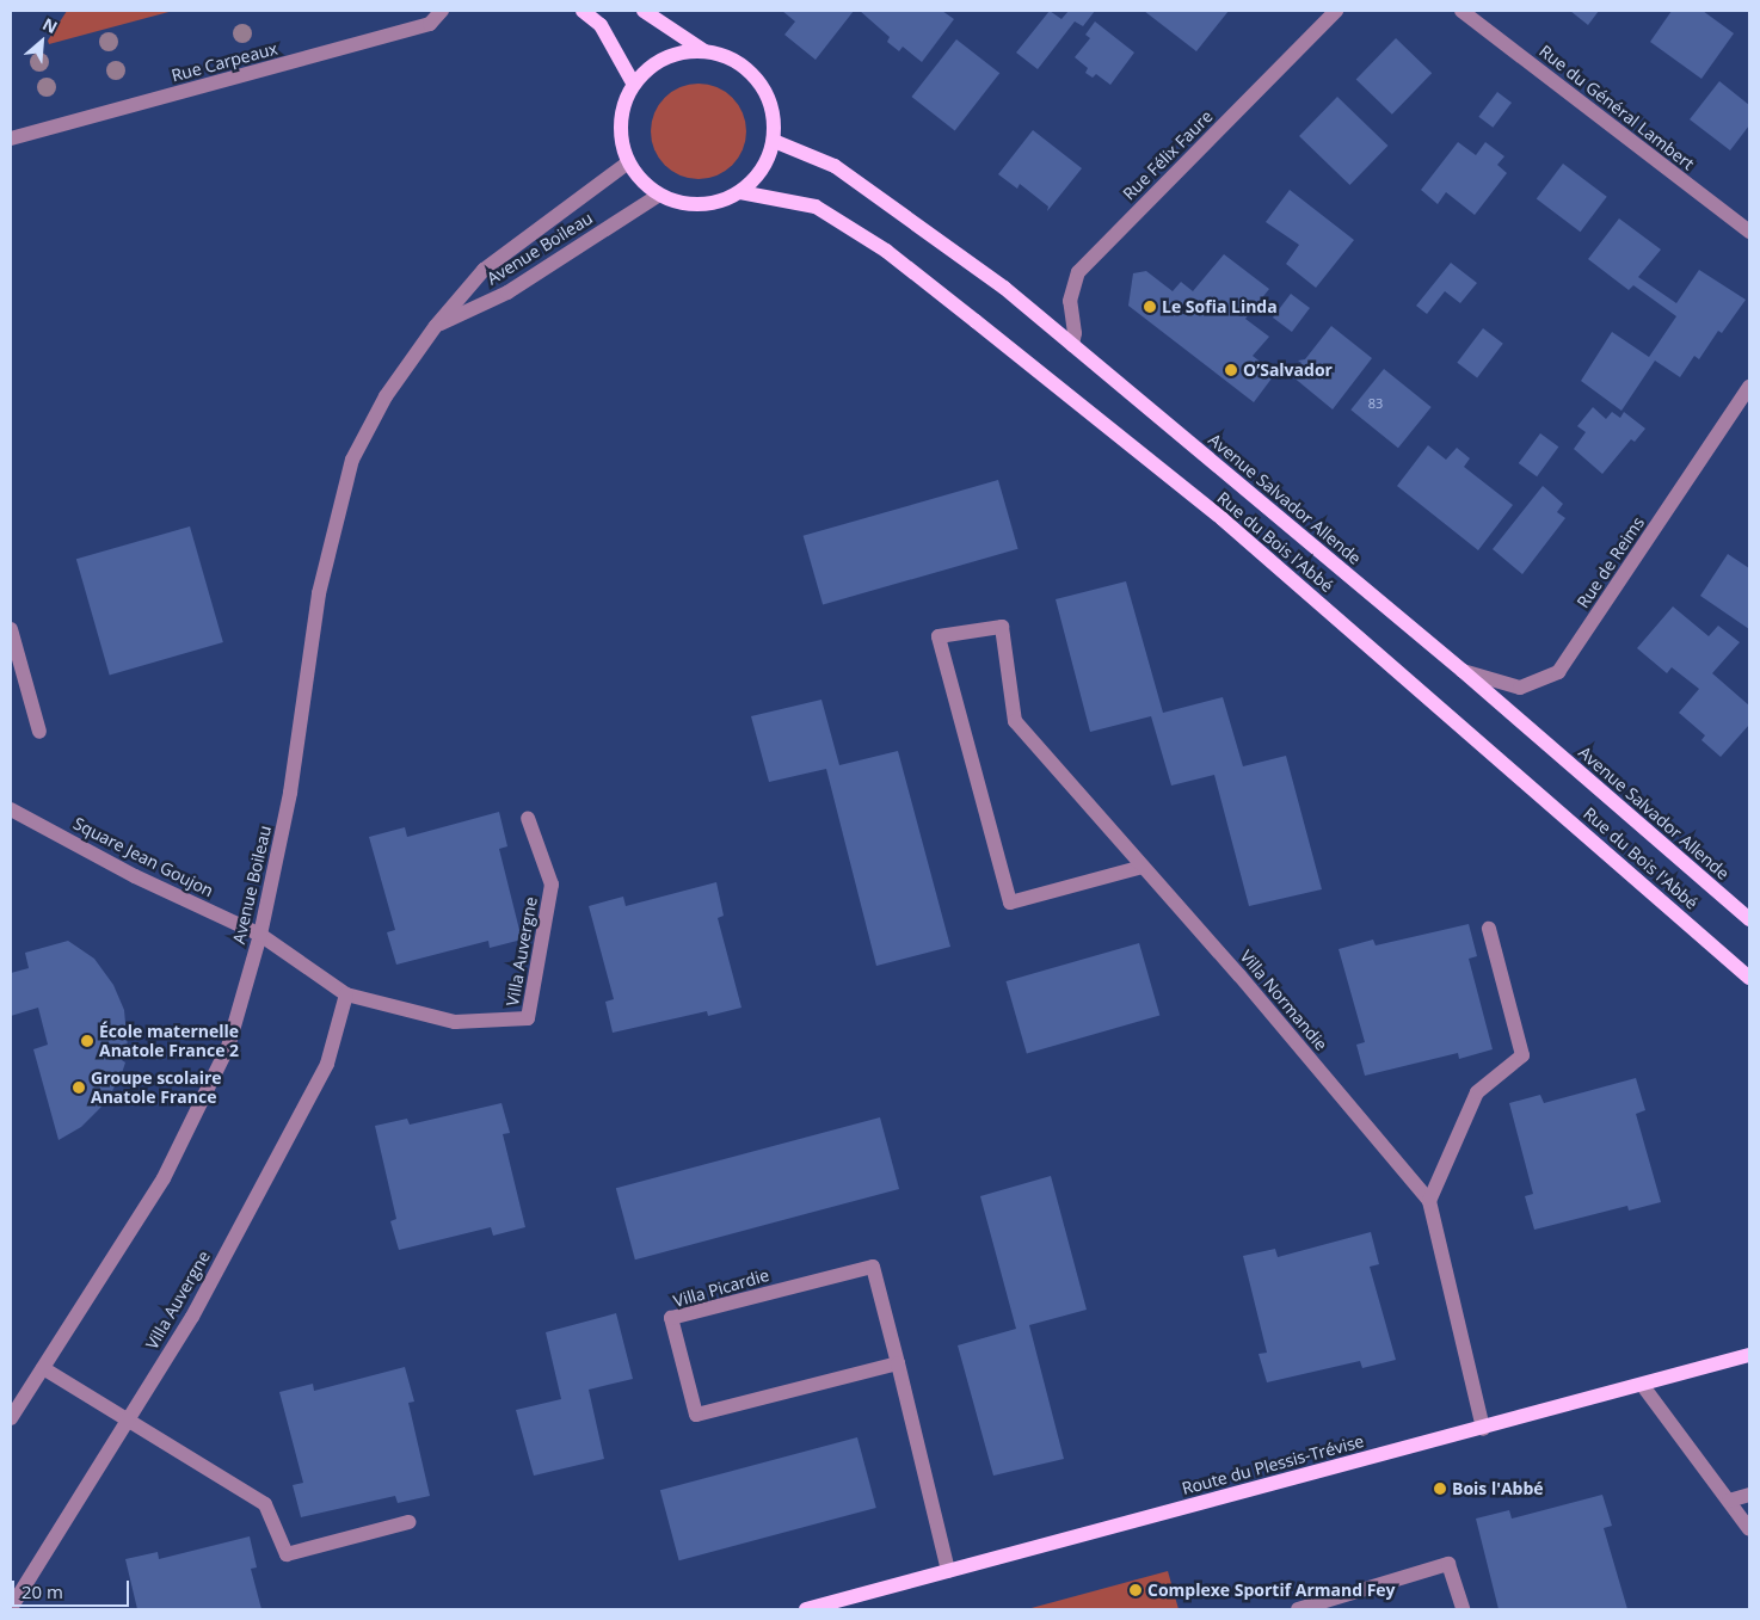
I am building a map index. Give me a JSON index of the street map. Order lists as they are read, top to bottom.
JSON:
{
  "streets": {
    "main road": ["Avenue Salvador Allende", "Rue du Bois l'Abbé", "Route du Plessis-Trévise"],
    "street": [
      "Rue Carpeaux",
      "Rue du Général Lambert",
      "Rue Félix Faure",
      "Avenue Boileau",
      "Rue de Reims",
      "Square Jean Goujon",
      "Villa Auvergne",
      "Villa Normandie",
      "Villa Picardie"
    ]
  },
  "crossings": [
    ["Rue Félix Faure", "Avenue Salvador Allende"],
    ["Avenue Boileau", "Avenue Salvador Allende"],
    ["Avenue Boileau", "Rue du Bois l'Abbé"],
    ["Avenue Boileau", "Square Jean Goujon"],
    ["Avenue Boileau", "Villa Auvergne"],
    ["Avenue Salvador Allende", "Rue du Bois l'Abbé"],
    ["Avenue Salvador Allende", "Rue de Reims"],
    ["Square Jean Goujon", "Villa Auvergne"],
    ["Villa Normandie", "Route du Plessis-Trévise"],
    ["Villa Picardie", "Route du Plessis-Trévise"]
  ],
  "places": [
    "Le Sofia Linda",
    "O’Salvador",
    "École maternelle Anatole France 2",
    "Groupe scolaire Anatole France",
    "Bois l'Abbé",
    "Complexe Sportif Armand Fey"
  ],
  "house_numbers": ["83"],
  "scale_bar": "20 m",
  "north": "top right"
}
